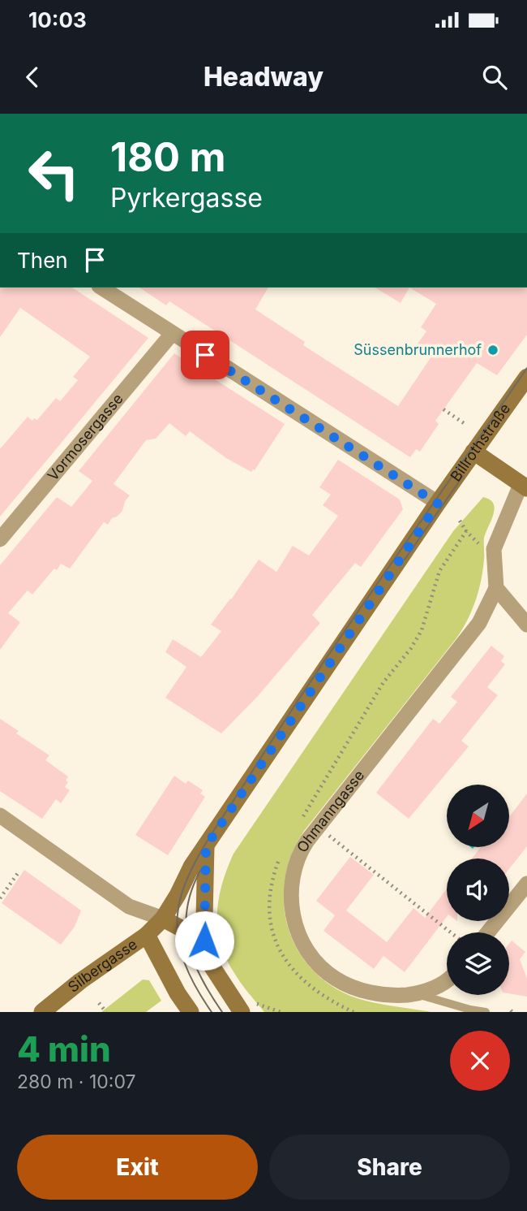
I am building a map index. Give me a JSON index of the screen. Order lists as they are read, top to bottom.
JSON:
{
  "streets": {
    "main road": ["Billrothstraße", "Silbergasse"],
    "street": ["Vormosergasse", "Ohmanngasse"]
  },
  "crossings": [
    ["Billrothstraße", "Silbergasse"]
  ],
  "places": ["Süssenbrunnerhof"],
  "north": "bottom left",
  "page": {
    "status": "10:03",
    "header": "Headway",
    "turn": ["180 m", "Pyrkergasse"],
    "then": "Then",
    "heading": ["4 min", "280 m · 10:07"],
    "buttons": ["Exit", "Share"]
  }
}
